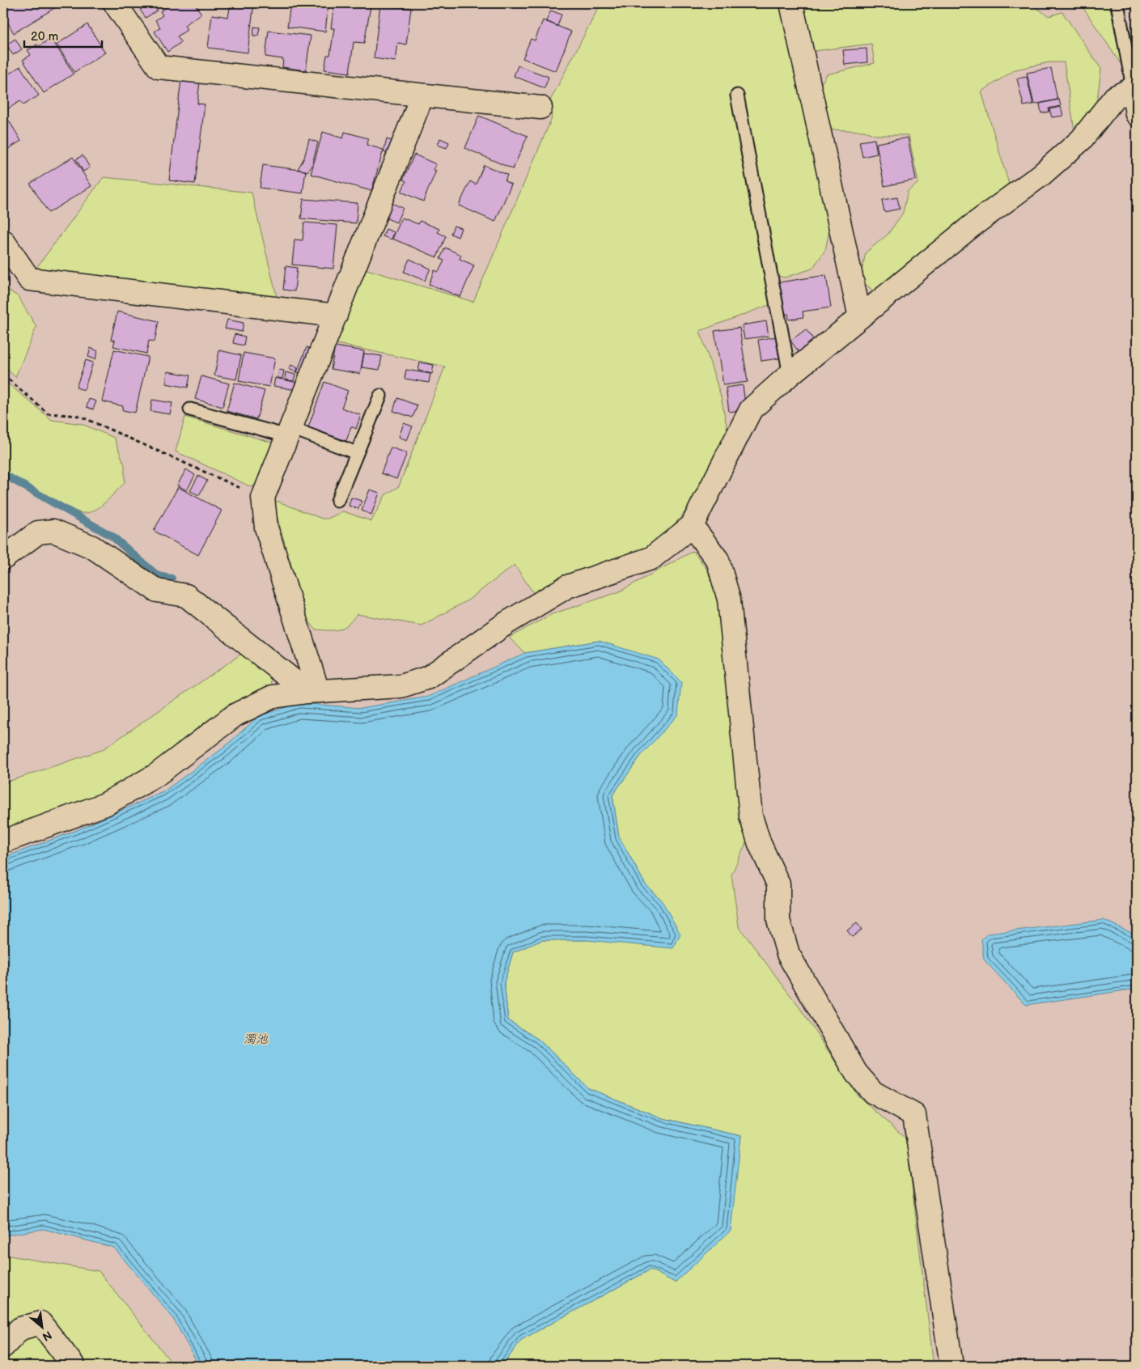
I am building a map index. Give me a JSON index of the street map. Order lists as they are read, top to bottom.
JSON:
{
  "water": ["濁池"],
  "scale_bar": "20 m",
  "north": "bottom right"
}
